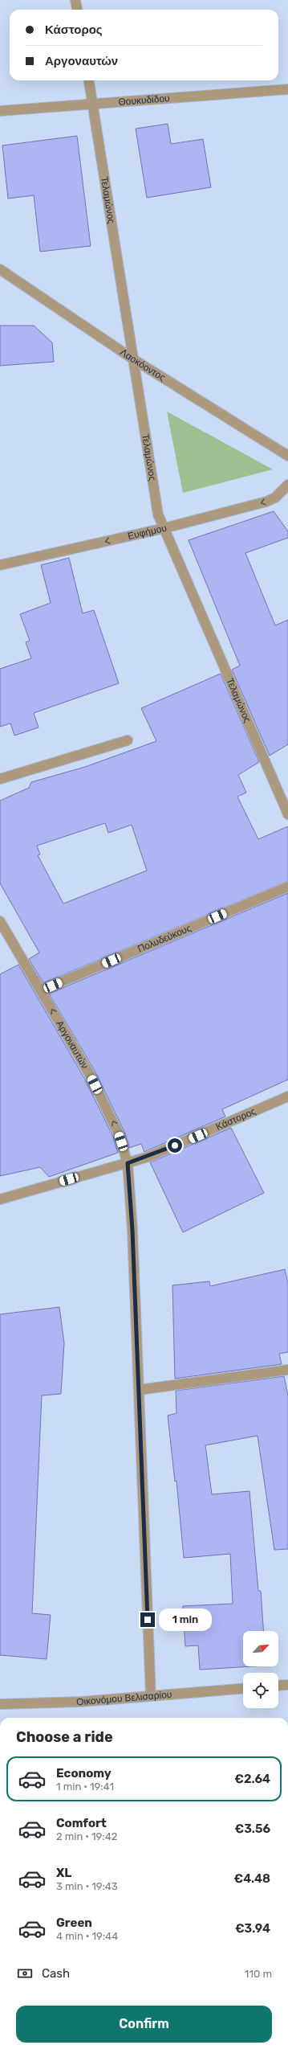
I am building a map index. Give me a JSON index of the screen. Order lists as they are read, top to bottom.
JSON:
{
  "streets": {
    "street": [
      "Θουκυδίδου",
      "Τελαμώνος",
      "Λαοκόοντος",
      "Ευφήμου",
      "Πολυδεύκους",
      "Αργοναυτών",
      "Κάστορος",
      "Οικονόμου Βελισαρίου"
    ]
  },
  "crossings": [
    ["Θουκυδίδου", "Τελαμώνος"],
    ["Τελαμώνος", "Λαοκόοντος"],
    ["Τελαμώνος", "Ευφήμου"],
    ["Πολυδεύκους", "Αργοναυτών"],
    ["Αργοναυτών", "Κάστορος"],
    ["Αργοναυτών", "Οικονόμου Βελισαρίου"]
  ],
  "one_way": ["Ευφήμου"],
  "north": "top right",
  "page": {
    "banner": ["Κάστορος", "Αργοναυτών"],
    "bubble": "1 min",
    "heading": "Choose a ride",
    "list": [
      {
        "name": "Economy",
        "note": "1 min · 19:41",
        "value": "€2.64"
      },
      {
        "name": "Comfort",
        "note": "2 min · 19:42",
        "value": "€3.56"
      },
      {
        "name": "XL",
        "note": "3 min · 19:43",
        "value": "€4.48"
      },
      {
        "name": "Green",
        "note": "4 min · 19:44",
        "value": "€3.94"
      }
    ],
    "pay": ["Cash", "110 m"],
    "buttons": "Confirm"
  }
}
